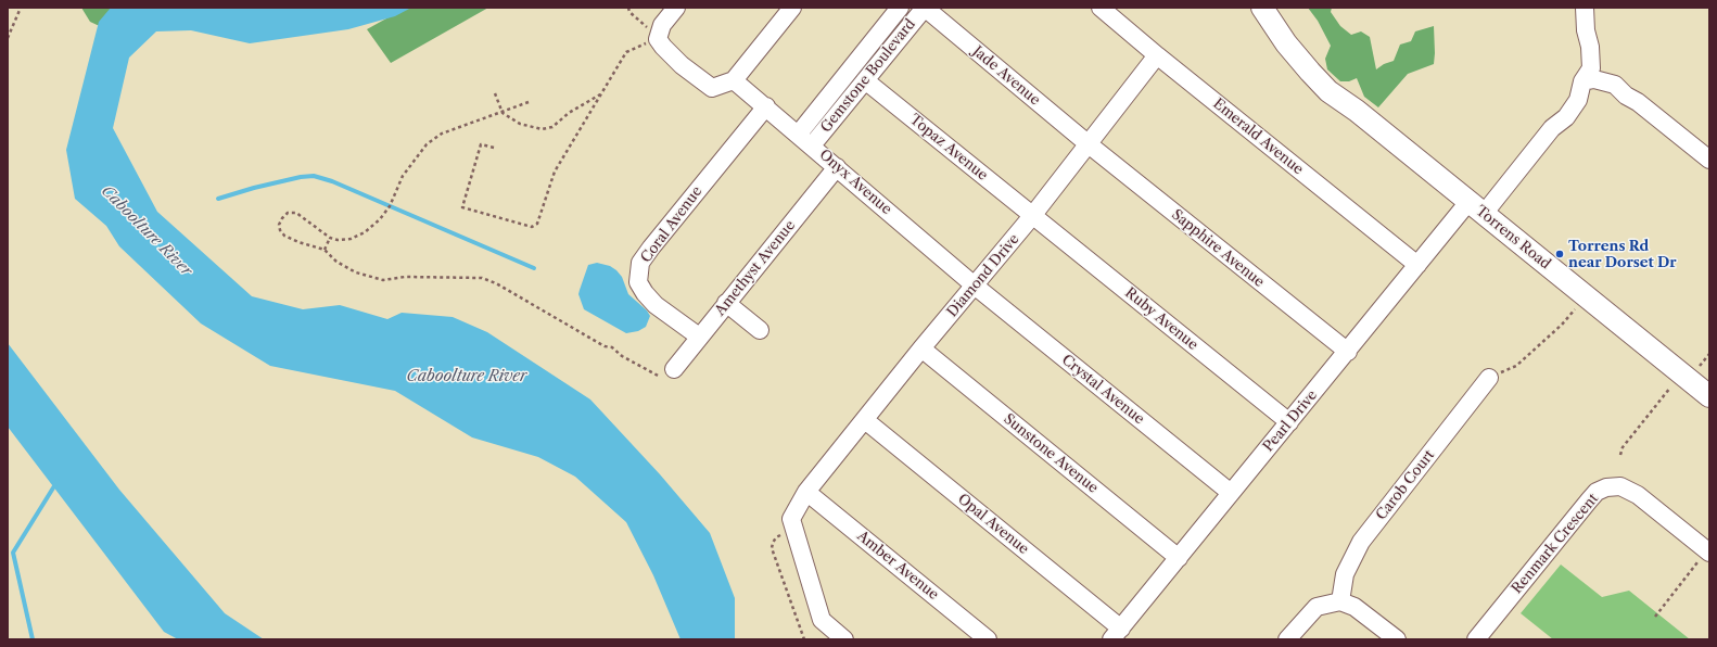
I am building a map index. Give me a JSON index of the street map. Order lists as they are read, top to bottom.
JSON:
{
  "streets": {
    "main road": ["Torrens Road"],
    "street": [
      "Gemstone Boulevard",
      "Jade Avenue",
      "Emerald Avenue",
      "Topaz Avenue",
      "Onyx Avenue",
      "Coral Avenue",
      "Sapphire Avenue",
      "Amethyst Avenue",
      "Diamond Drive",
      "Ruby Avenue",
      "Crystal Avenue",
      "Pearl Drive",
      "Sunstone Avenue",
      "Carob Court",
      "Opal Avenue",
      "Renmark Crescent",
      "Amber Avenue"
    ]
  },
  "crossings": [
    ["Gemstone Boulevard", "Jade Avenue"],
    ["Gemstone Boulevard", "Topaz Avenue"],
    ["Gemstone Boulevard", "Onyx Avenue"],
    ["Jade Avenue", "Sapphire Avenue"],
    ["Jade Avenue", "Diamond Drive"],
    ["Emerald Avenue", "Diamond Drive"],
    ["Emerald Avenue", "Pearl Drive"],
    ["Topaz Avenue", "Diamond Drive"],
    ["Topaz Avenue", "Ruby Avenue"],
    ["Onyx Avenue", "Coral Avenue"],
    ["Onyx Avenue", "Amethyst Avenue"],
    ["Onyx Avenue", "Diamond Drive"],
    ["Onyx Avenue", "Crystal Avenue"],
    ["Coral Avenue", "Amethyst Avenue"],
    ["Torrens Road", "Pearl Drive"],
    ["Sapphire Avenue", "Diamond Drive"],
    ["Sapphire Avenue", "Pearl Drive"],
    ["Diamond Drive", "Ruby Avenue"],
    ["Diamond Drive", "Crystal Avenue"],
    ["Diamond Drive", "Sunstone Avenue"],
    ["Diamond Drive", "Opal Avenue"],
    ["Diamond Drive", "Amber Avenue"],
    ["Ruby Avenue", "Pearl Drive"],
    ["Crystal Avenue", "Pearl Drive"],
    ["Pearl Drive", "Sunstone Avenue"],
    ["Pearl Drive", "Opal Avenue"]
  ],
  "water": ["Caboolture River"],
  "places": ["Torrens Rd near Dorset Dr"]
}
